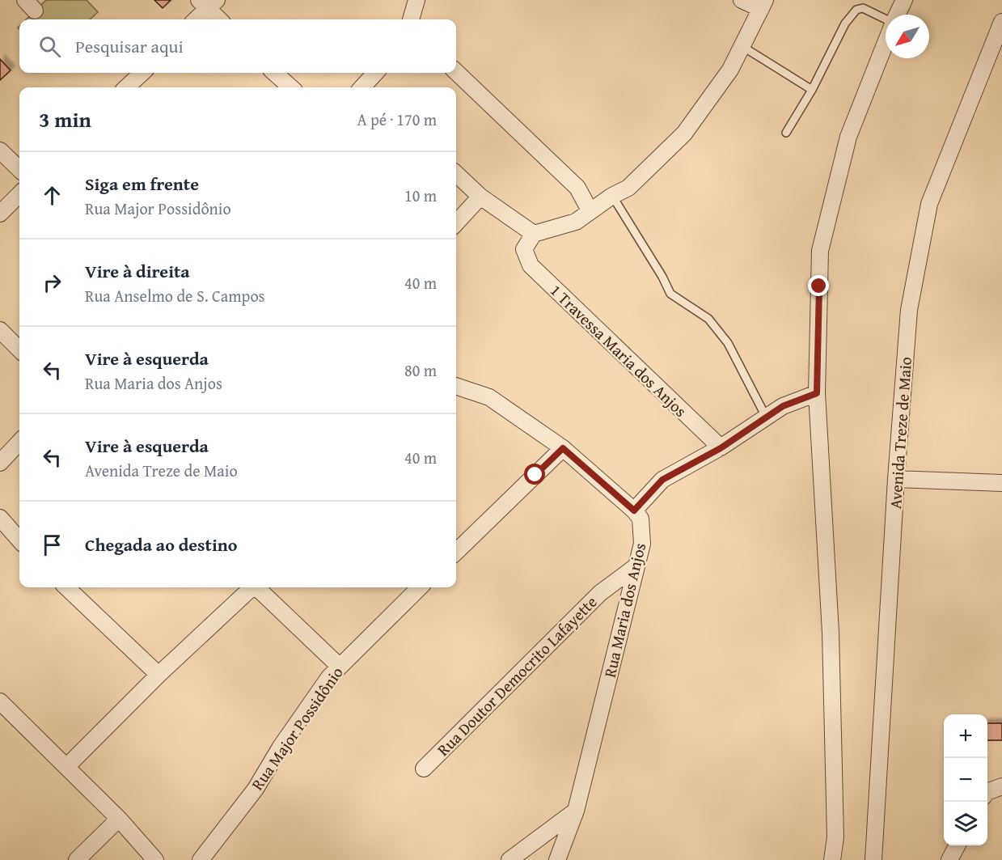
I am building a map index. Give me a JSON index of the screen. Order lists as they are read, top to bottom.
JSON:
{
  "streets": {
    "street": [
      "1 Travessa Maria dos Anjos",
      "Avenida Treze de Maio",
      "Rua Maria dos Anjos",
      "Rua Doutor Democrito Lafayette",
      "Rua Major Possidônio"
    ]
  },
  "crossings": [
    ["Rua Maria dos Anjos", "Rua Doutor Democrito Lafayette"]
  ],
  "north": "bottom left",
  "page": {
    "search": "Pesquisar aqui",
    "heading": ["3 min", "A pé · 170 m"],
    "list": [
      ["Siga em frente", "Rua Major Possidônio", "10 m"],
      ["Vire à direita", "Rua Anselmo de S. Campos", "40 m"],
      ["Vire à esquerda", "Rua Maria dos Anjos", "80 m"],
      ["Vire à esquerda", "Avenida Treze de Maio", "40 m"],
      "Chegada ao destino"
    ],
    "map_buttons": ["+", "−"]
  }
}
